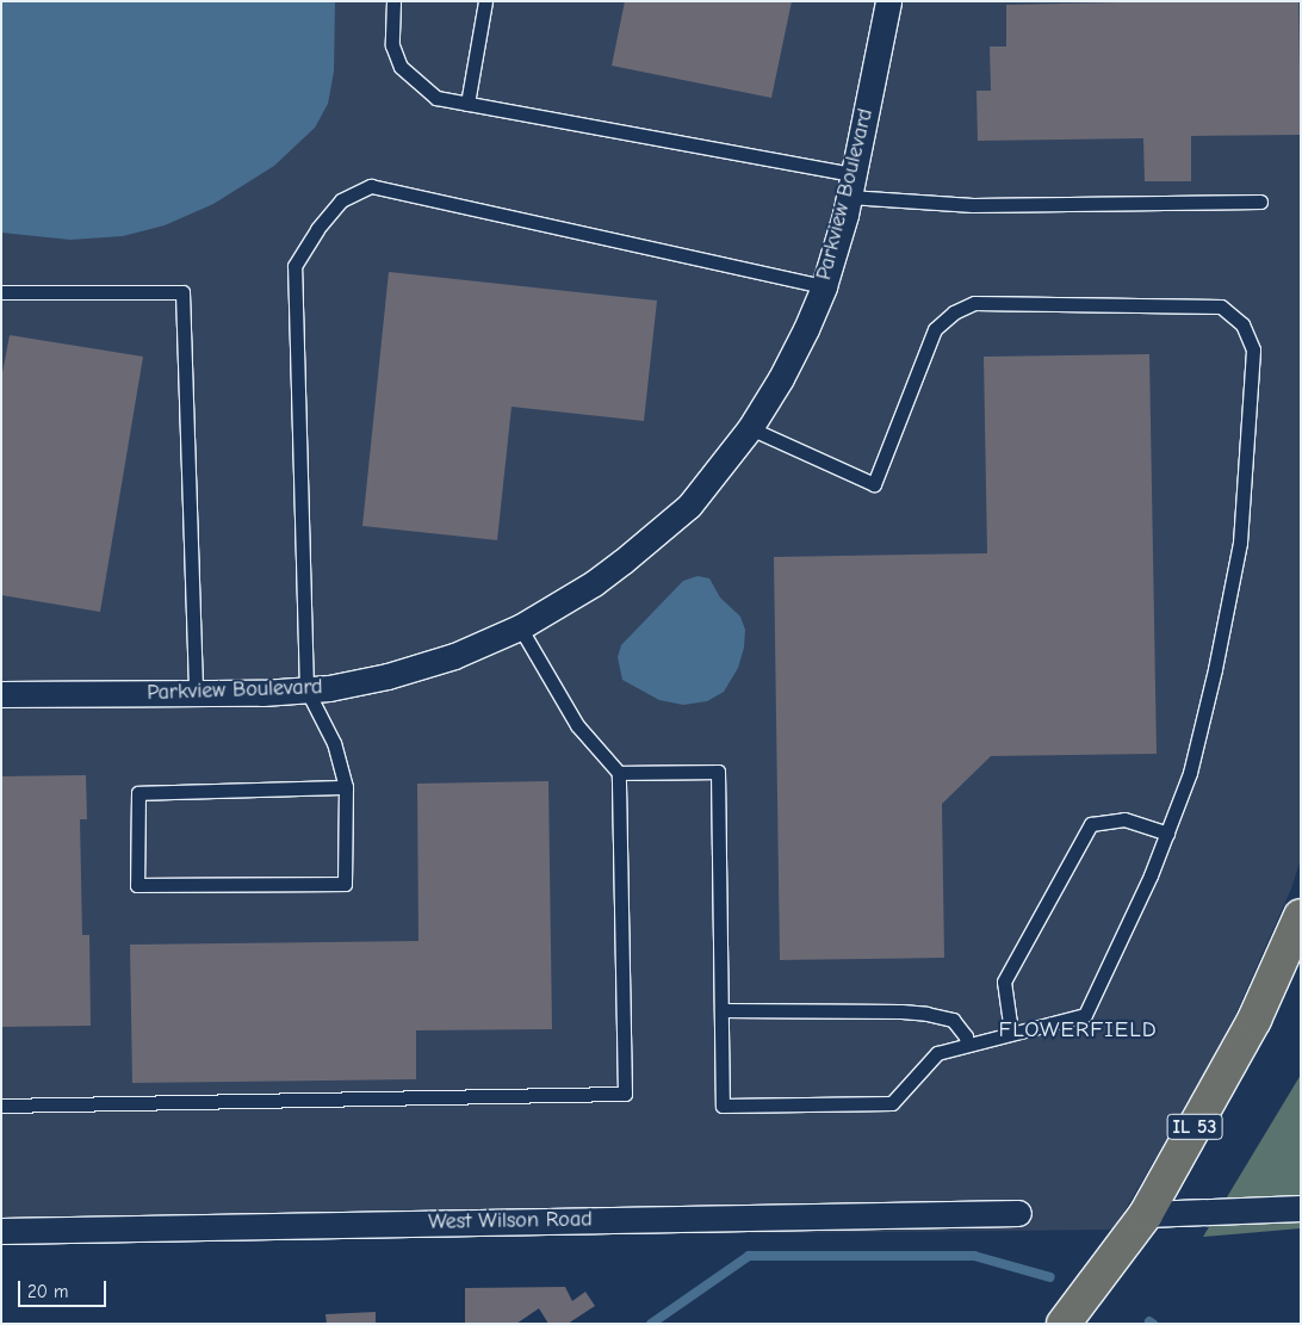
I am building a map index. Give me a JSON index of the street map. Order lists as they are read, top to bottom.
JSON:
{
  "streets": {
    "main road": ["IL 53"],
    "street": ["Parkview Boulevard", "West Wilson Road"]
  },
  "districts": ["FLOWERFIELD"],
  "scale_bar": "20 m"
}
